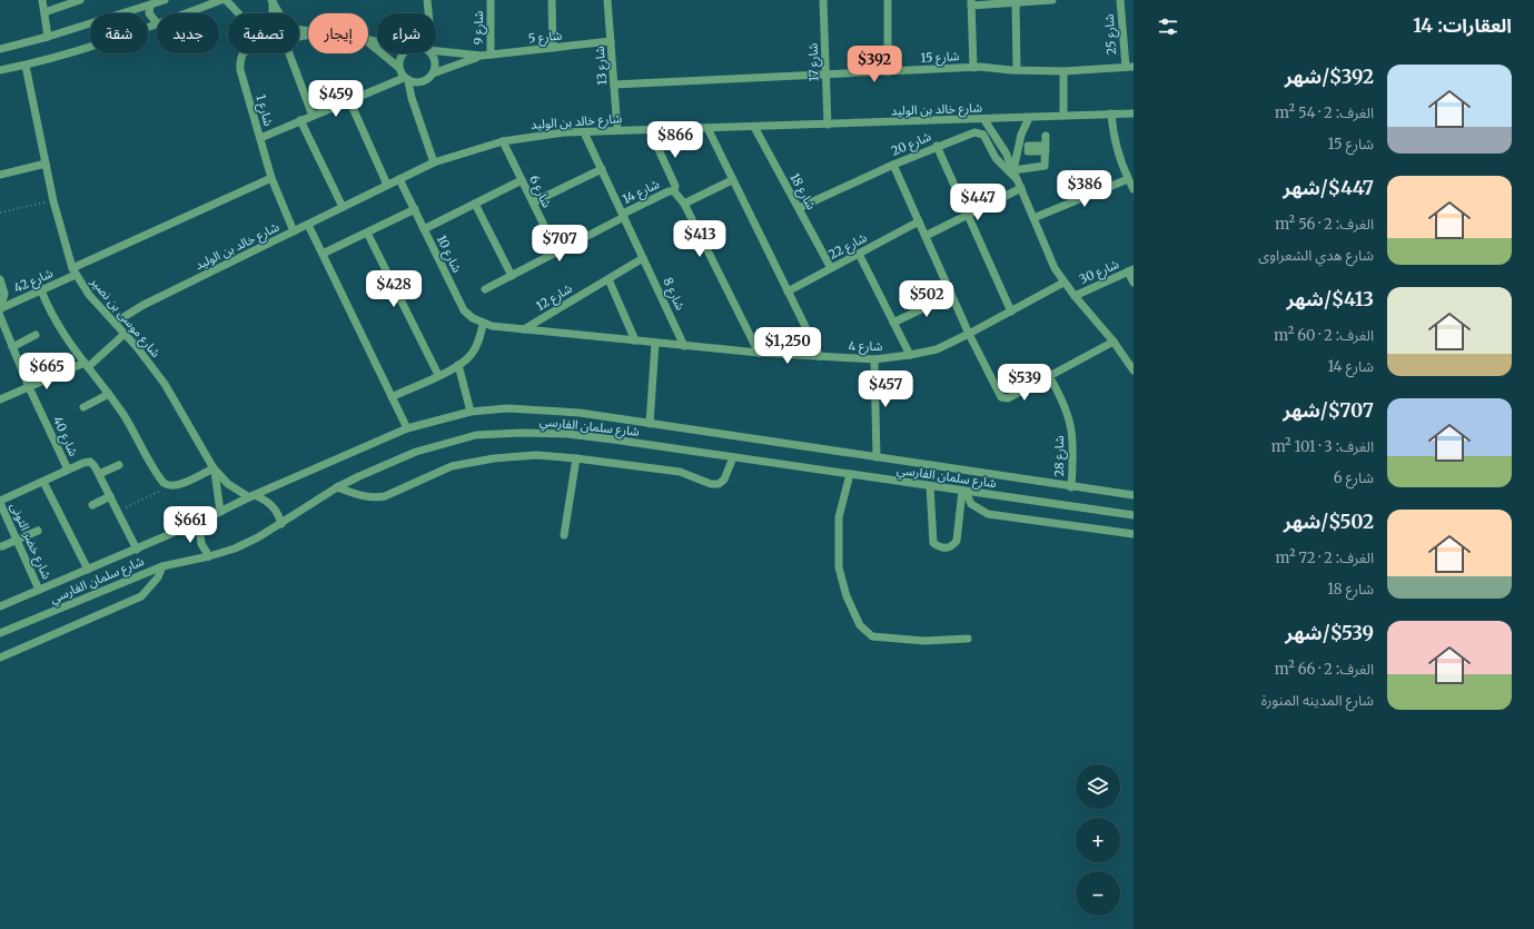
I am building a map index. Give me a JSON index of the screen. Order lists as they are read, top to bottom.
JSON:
{
  "streets": {
    "street": [
      "شارع 9",
      "شارع 25",
      "شارع 5",
      "شارع 15",
      "شارع 17",
      "شارع 13",
      "شارع خالد بن الوليد",
      "شارع 1",
      "شارع 20",
      "شارع 6",
      "شارع 14",
      "شارع 18",
      "شارع 22",
      "شارع 10",
      "شارع 30",
      "شارع 42",
      "شارع 8",
      "شارع 12",
      "شارع موسى بن نصير",
      "شارع 4",
      "شارع سلمان الفارسي",
      "شارع 40",
      "شارع 28",
      "شارع خضر التونى"
    ]
  },
  "crossings": [
    ["شارع 9", "شارع 5"],
    ["شارع 25", "شارع 15"],
    ["شارع 5", "شارع 13"],
    ["شارع 15", "شارع 17"],
    ["شارع 15", "شارع 13"],
    ["شارع 17", "شارع خالد بن الوليد"],
    ["شارع 13", "شارع خالد بن الوليد"],
    ["شارع خالد بن الوليد", "شارع 1"],
    ["شارع خالد بن الوليد", "شارع 6"],
    ["شارع خالد بن الوليد", "شارع 18"],
    ["شارع خالد بن الوليد", "شارع 10"],
    ["شارع خالد بن الوليد", "شارع 8"],
    ["شارع خالد بن الوليد", "شارع موسى بن نصير"],
    ["شارع 1", "شارع 42"],
    ["شارع 20", "شارع 18"],
    ["شارع 6", "شارع 14"],
    ["شارع 14", "شارع 8"],
    ["شارع 14", "شارع 4"],
    ["شارع 18", "شارع 22"],
    ["شارع 10", "شارع 4"],
    ["شارع 42", "شارع موسى بن نصير"],
    ["شارع 42", "شارع 40"],
    ["شارع 8", "شارع 12"],
    ["شارع 8", "شارع 4"],
    ["شارع 12", "شارع 4"],
    ["شارع موسى بن نصير", "شارع سلمان الفارسي"],
    ["شارع سلمان الفارسي", "شارع 28"],
    ["شارع سلمان الفارسي", "شارع خضر التونى"]
  ],
  "page": {
    "heading": "العقارات: 14",
    "chip": [
      "شراء",
      "إيجار",
      "تصفية",
      "جديد",
      "شقة"
    ],
    "price": [
      "$392",
      "$459",
      "$866",
      "$386",
      "$447",
      "$413",
      "$707",
      "$428",
      "$502",
      "$1,250",
      "$665",
      "$539",
      "$457",
      "$661"
    ],
    "list": [
      {
        "name": "$392/شهر",
        "note": "الغرف: 2 · 54 m² · شارع 15"
      },
      {
        "name": "$447/شهر",
        "note": "الغرف: 2 · 56 m² · شارع هدي الشعراوى"
      },
      {
        "name": "$413/شهر",
        "note": "الغرف: 2 · 60 m² · شارع 14"
      },
      {
        "name": "$707/شهر",
        "note": "الغرف: 3 · 101 m² · شارع 6"
      },
      {
        "name": "$502/شهر",
        "note": "الغرف: 2 · 72 m² · شارع 18"
      },
      {
        "name": "$539/شهر",
        "note": "الغرف: 2 · 66 m² · شارع المدينه المنورة"
      }
    ],
    "map_buttons": ["+", "−"]
  }
}
